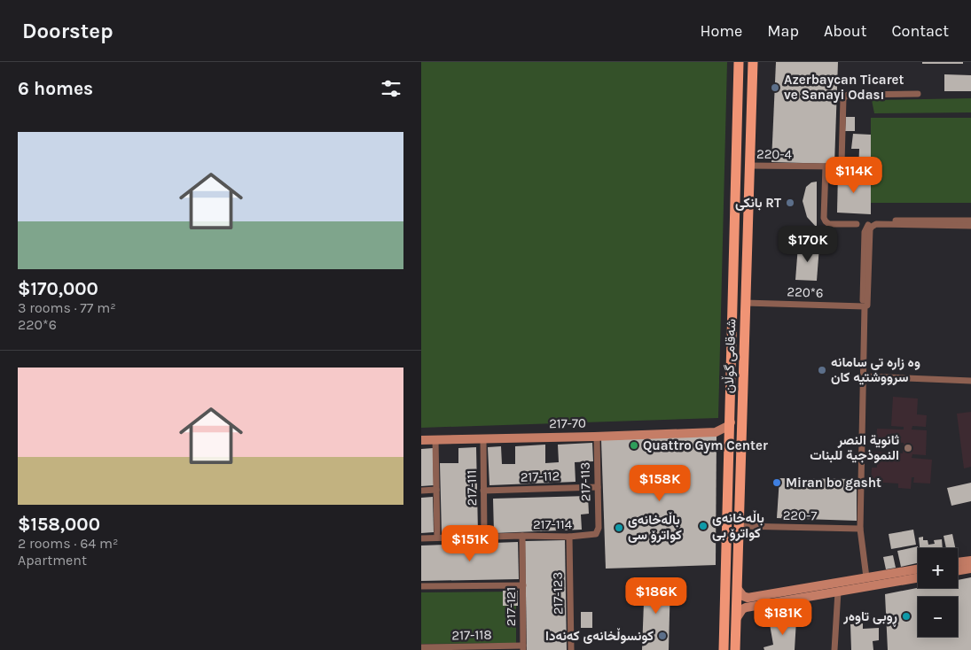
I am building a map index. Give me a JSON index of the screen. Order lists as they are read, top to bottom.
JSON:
{
  "streets": {
    "main road": ["شەقامی گوڵان"],
    "street": [
      "220-4",
      "220*6",
      "217-70",
      "217-112",
      "217-113",
      "217-111",
      "220-7",
      "217-114",
      "217-123",
      "217-121",
      "217-118"
    ]
  },
  "crossings": [
    ["220-4", "شەقامی گوڵان"],
    ["220*6", "شەقامی گوڵان"],
    ["شەقامی گوڵان", "220-7"],
    ["217-70", "217-113"],
    ["217-70", "217-111"],
    ["217-112", "217-113"],
    ["217-112", "217-111"],
    ["217-113", "217-114"],
    ["217-111", "217-114"],
    ["217-114", "217-123"],
    ["217-114", "217-121"],
    ["217-121", "217-118"]
  ],
  "places": [
    "Azerbaycan Ticaret ve Sanayi Odası",
    "بانكی RT",
    "وه زاره تى سامانه سرووشتيه كان",
    "Quattro Gym Center",
    "ثانوية النصر النموذجية للبنات",
    "Miran bo gasht",
    "باڵەخانەی کواترۆ بی",
    "باڵەخانەی کواترۆ سی",
    "ڕوبی تاوەر",
    "کونسوڵخانەی کەنەدا"
  ],
  "page": {
    "header": "Doorstep",
    "nav": [
      "Home",
      "Map",
      "About",
      "Contact"
    ],
    "heading": "6 homes",
    "list": [
      {
        "name": "$170,000",
        "note": "3 rooms · 77 m² · 220*6"
      },
      {
        "name": "$158,000",
        "note": "2 rooms · 64 m² · Apartment"
      }
    ],
    "price": [
      "$114K",
      "$170K",
      "$158K",
      "$151K",
      "$186K",
      "$181K"
    ],
    "map_buttons": ["+", "−"]
  }
}
